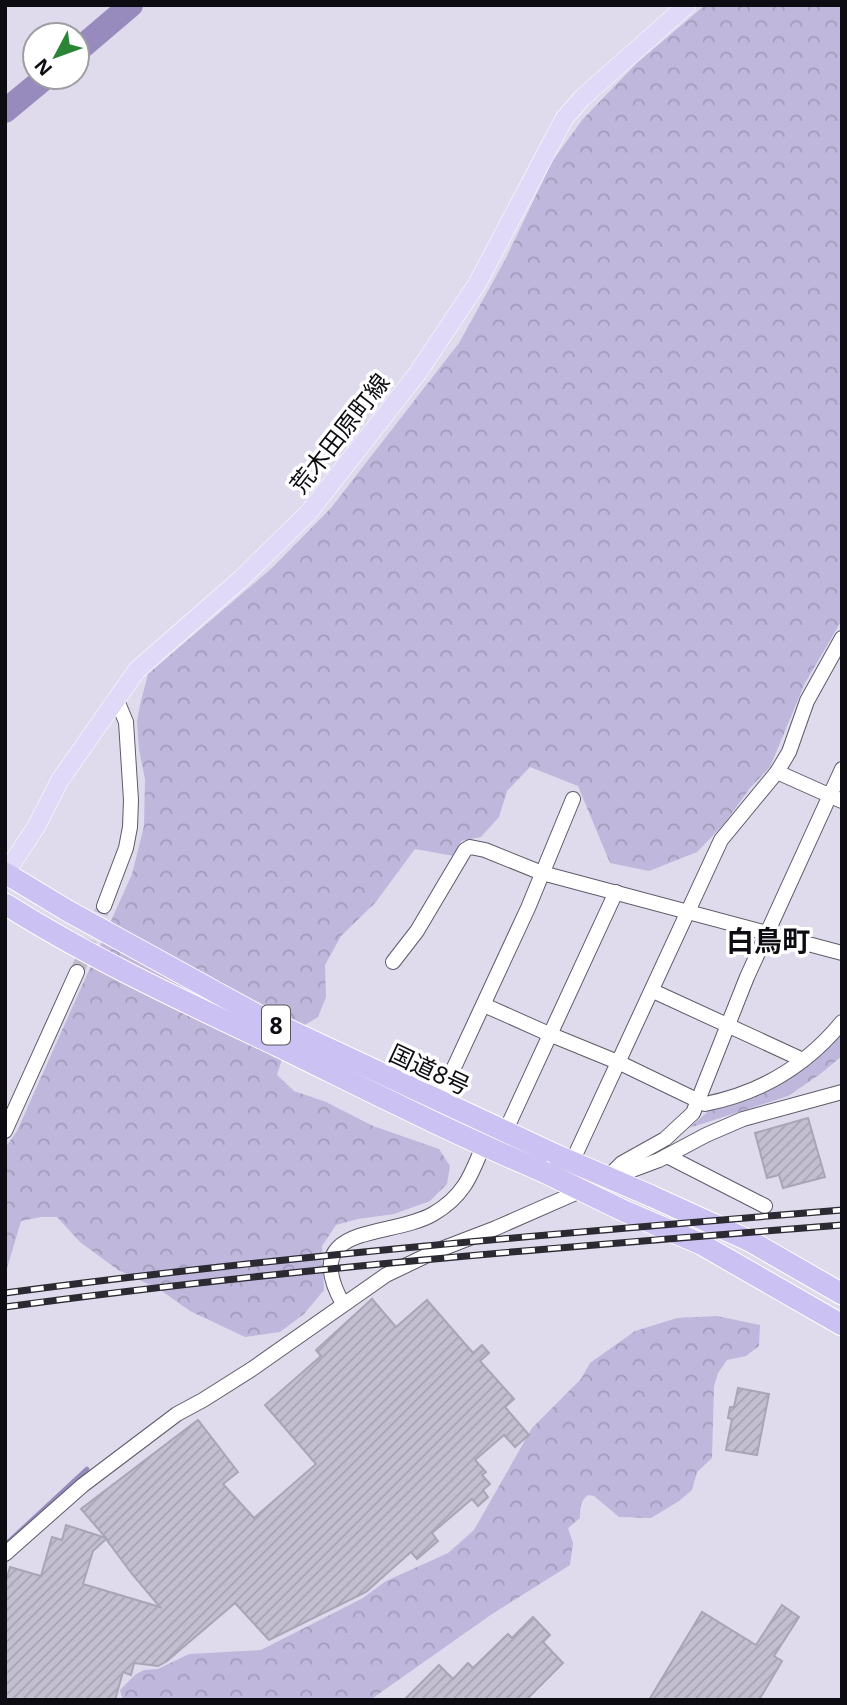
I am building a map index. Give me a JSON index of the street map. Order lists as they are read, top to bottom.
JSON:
{
  "streets": {
    "highway": ["8", "国道8号"],
    "main road": ["荒木田原町線"]
  },
  "crossings": [
    ["荒木田原町線", "国道8号"]
  ],
  "districts": ["白鳥町"],
  "north": "bottom left"
}
